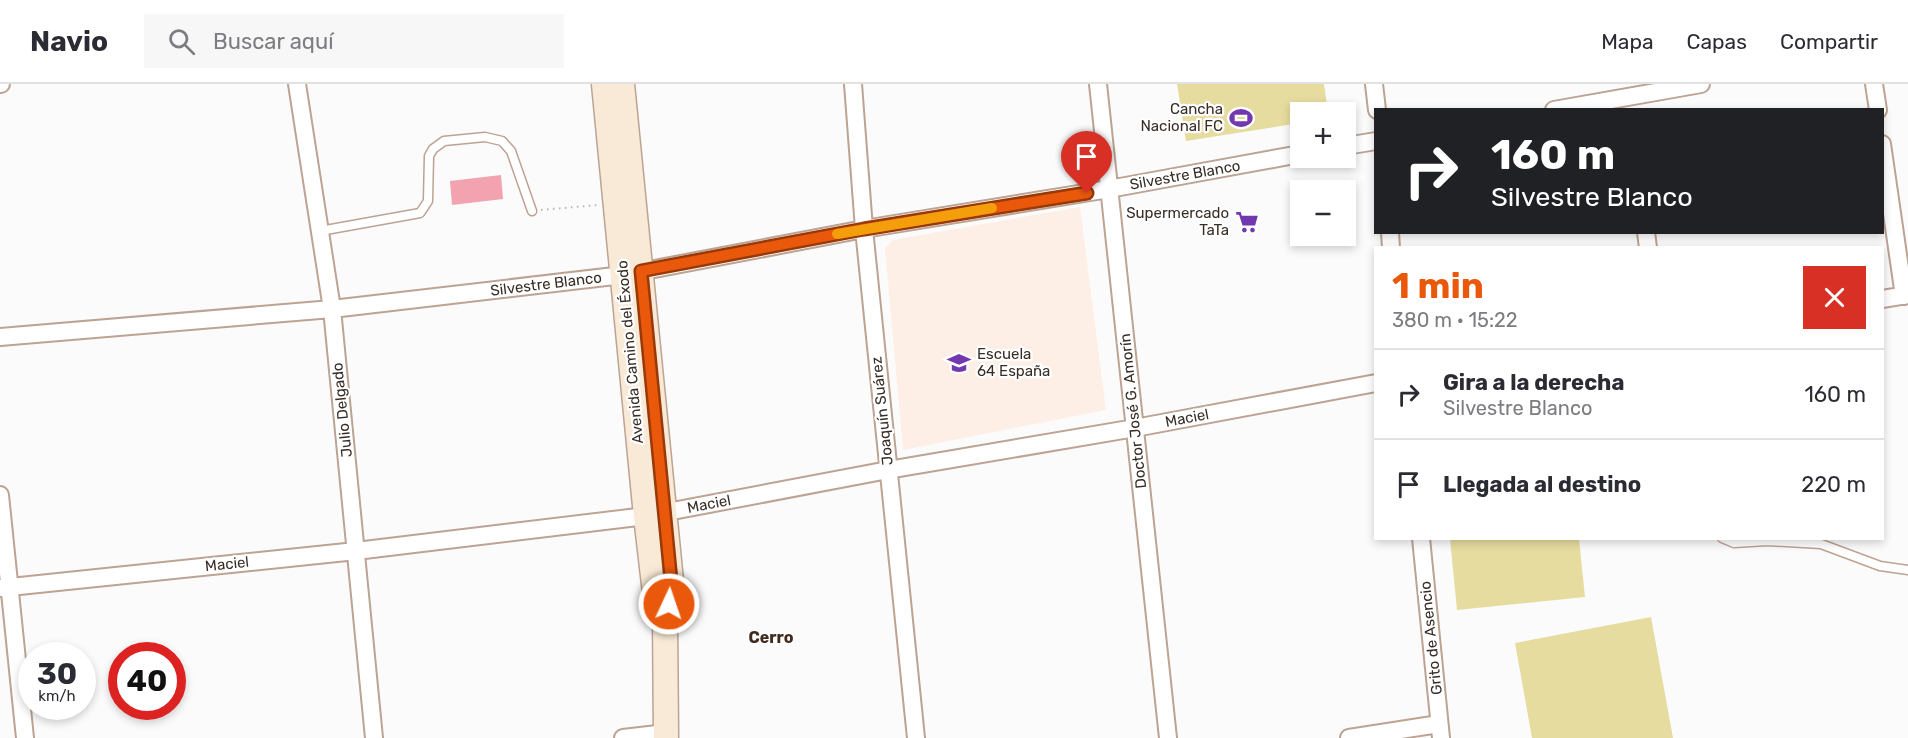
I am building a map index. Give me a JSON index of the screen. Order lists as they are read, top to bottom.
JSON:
{
  "streets": {
    "street": [
      "Silvestre Blanco",
      "Avenida Camino del Éxodo",
      "Julio Delgado",
      "Joaquín Suárez",
      "Doctor José G. Amorín",
      "Maciel",
      "Grito de Asencio"
    ]
  },
  "crossings": [
    ["Silvestre Blanco", "Avenida Camino del Éxodo"],
    ["Silvestre Blanco", "Julio Delgado"],
    ["Silvestre Blanco", "Joaquín Suárez"],
    ["Silvestre Blanco", "Doctor José G. Amorín"],
    ["Avenida Camino del Éxodo", "Maciel"],
    ["Julio Delgado", "Maciel"],
    ["Joaquín Suárez", "Maciel"],
    ["Doctor José G. Amorín", "Maciel"]
  ],
  "districts": ["Cerro"],
  "places": {
    "sports": ["Cancha Nacional FC"],
    "supermarket": ["Supermercado TaTa"],
    "school or university": ["Escuela 64 España"]
  },
  "page": {
    "header": "Navio",
    "search": "Buscar aquí",
    "nav": ["Mapa", "Capas", "Compartir"],
    "map_buttons": ["+", "−"],
    "turn": ["160 m", "Silvestre Blanco"],
    "heading": ["1 min", "380 m · 15:22"],
    "list": [
      {
        "name": "Gira a la derecha",
        "note": "Silvestre Blanco",
        "value": "160 m"
      },
      {
        "name": "Llegada al destino",
        "value": "220 m"
      }
    ],
    "speed": "30 km/h",
    "limit": "40"
  }
}
